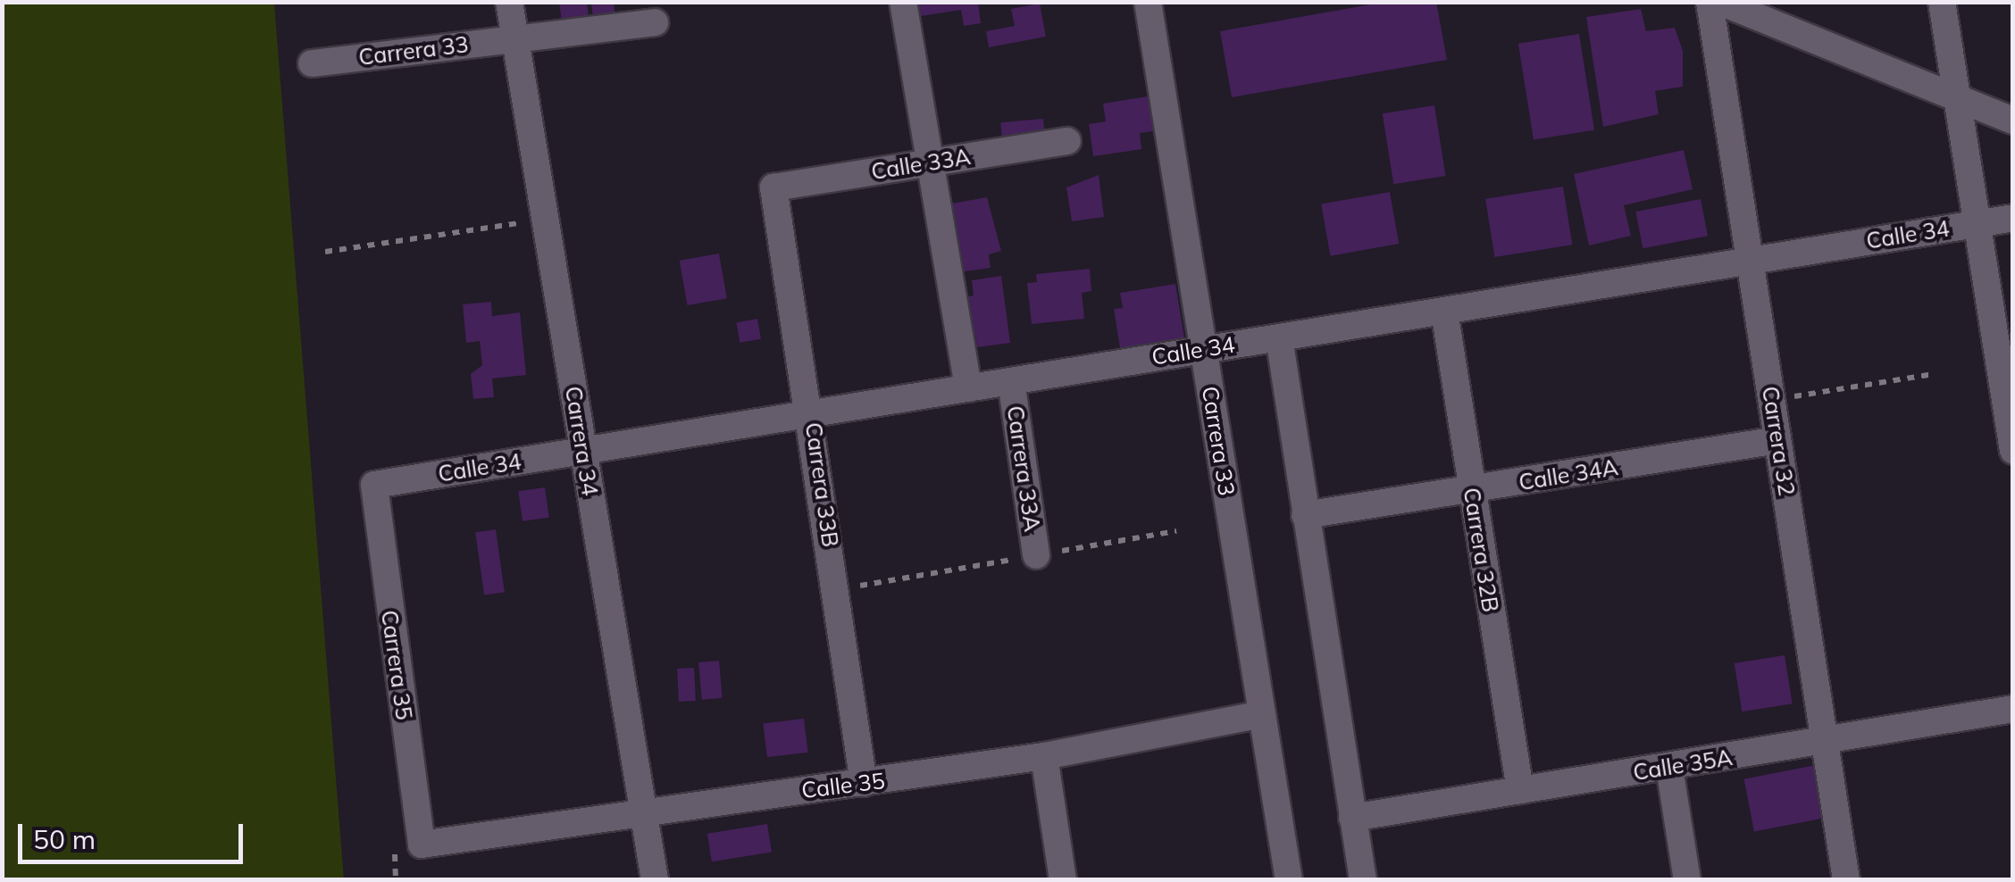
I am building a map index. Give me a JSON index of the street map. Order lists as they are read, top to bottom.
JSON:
{
  "streets": {
    "street": [
      "Carrera 33",
      "Calle 33A",
      "Calle 34",
      "Carrera 34",
      "Carrera 32",
      "Carrera 33A",
      "Calle 34A",
      "Carrera 33B",
      "Carrera 32B",
      "Carrera 35",
      "Calle 35A",
      "Calle 35"
    ]
  },
  "crossings": [
    ["Carrera 33", "Calle 34"],
    ["Carrera 33", "Carrera 34"],
    ["Carrera 33", "Calle 35"],
    ["Calle 33A", "Carrera 33B"],
    ["Calle 34", "Carrera 34"],
    ["Calle 34", "Carrera 32"],
    ["Calle 34", "Carrera 33A"],
    ["Calle 34", "Carrera 33B"],
    ["Calle 34", "Carrera 32B"],
    ["Calle 34", "Carrera 35"],
    ["Carrera 34", "Calle 35"],
    ["Carrera 32", "Calle 34A"],
    ["Carrera 32", "Calle 35A"],
    ["Calle 34A", "Carrera 32B"],
    ["Carrera 33B", "Calle 35"],
    ["Carrera 32B", "Calle 35A"],
    ["Carrera 35", "Calle 35"]
  ],
  "scale_bar": "50 m"
}
